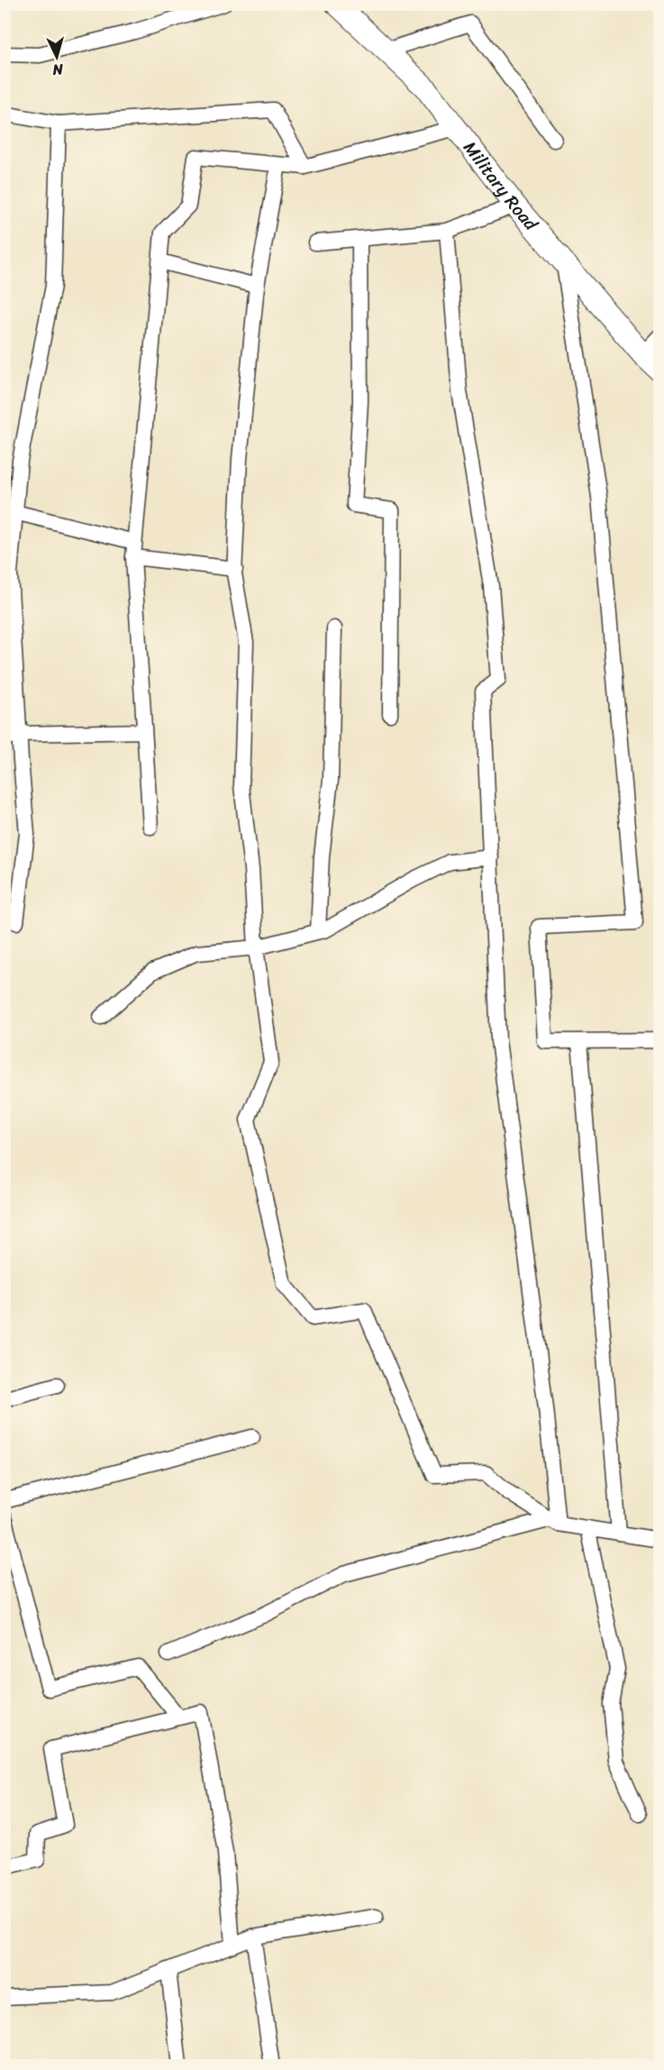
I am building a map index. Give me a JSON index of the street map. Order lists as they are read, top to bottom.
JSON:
{
  "streets": {
    "street": ["Military Road"]
  },
  "north": "bottom"
}
